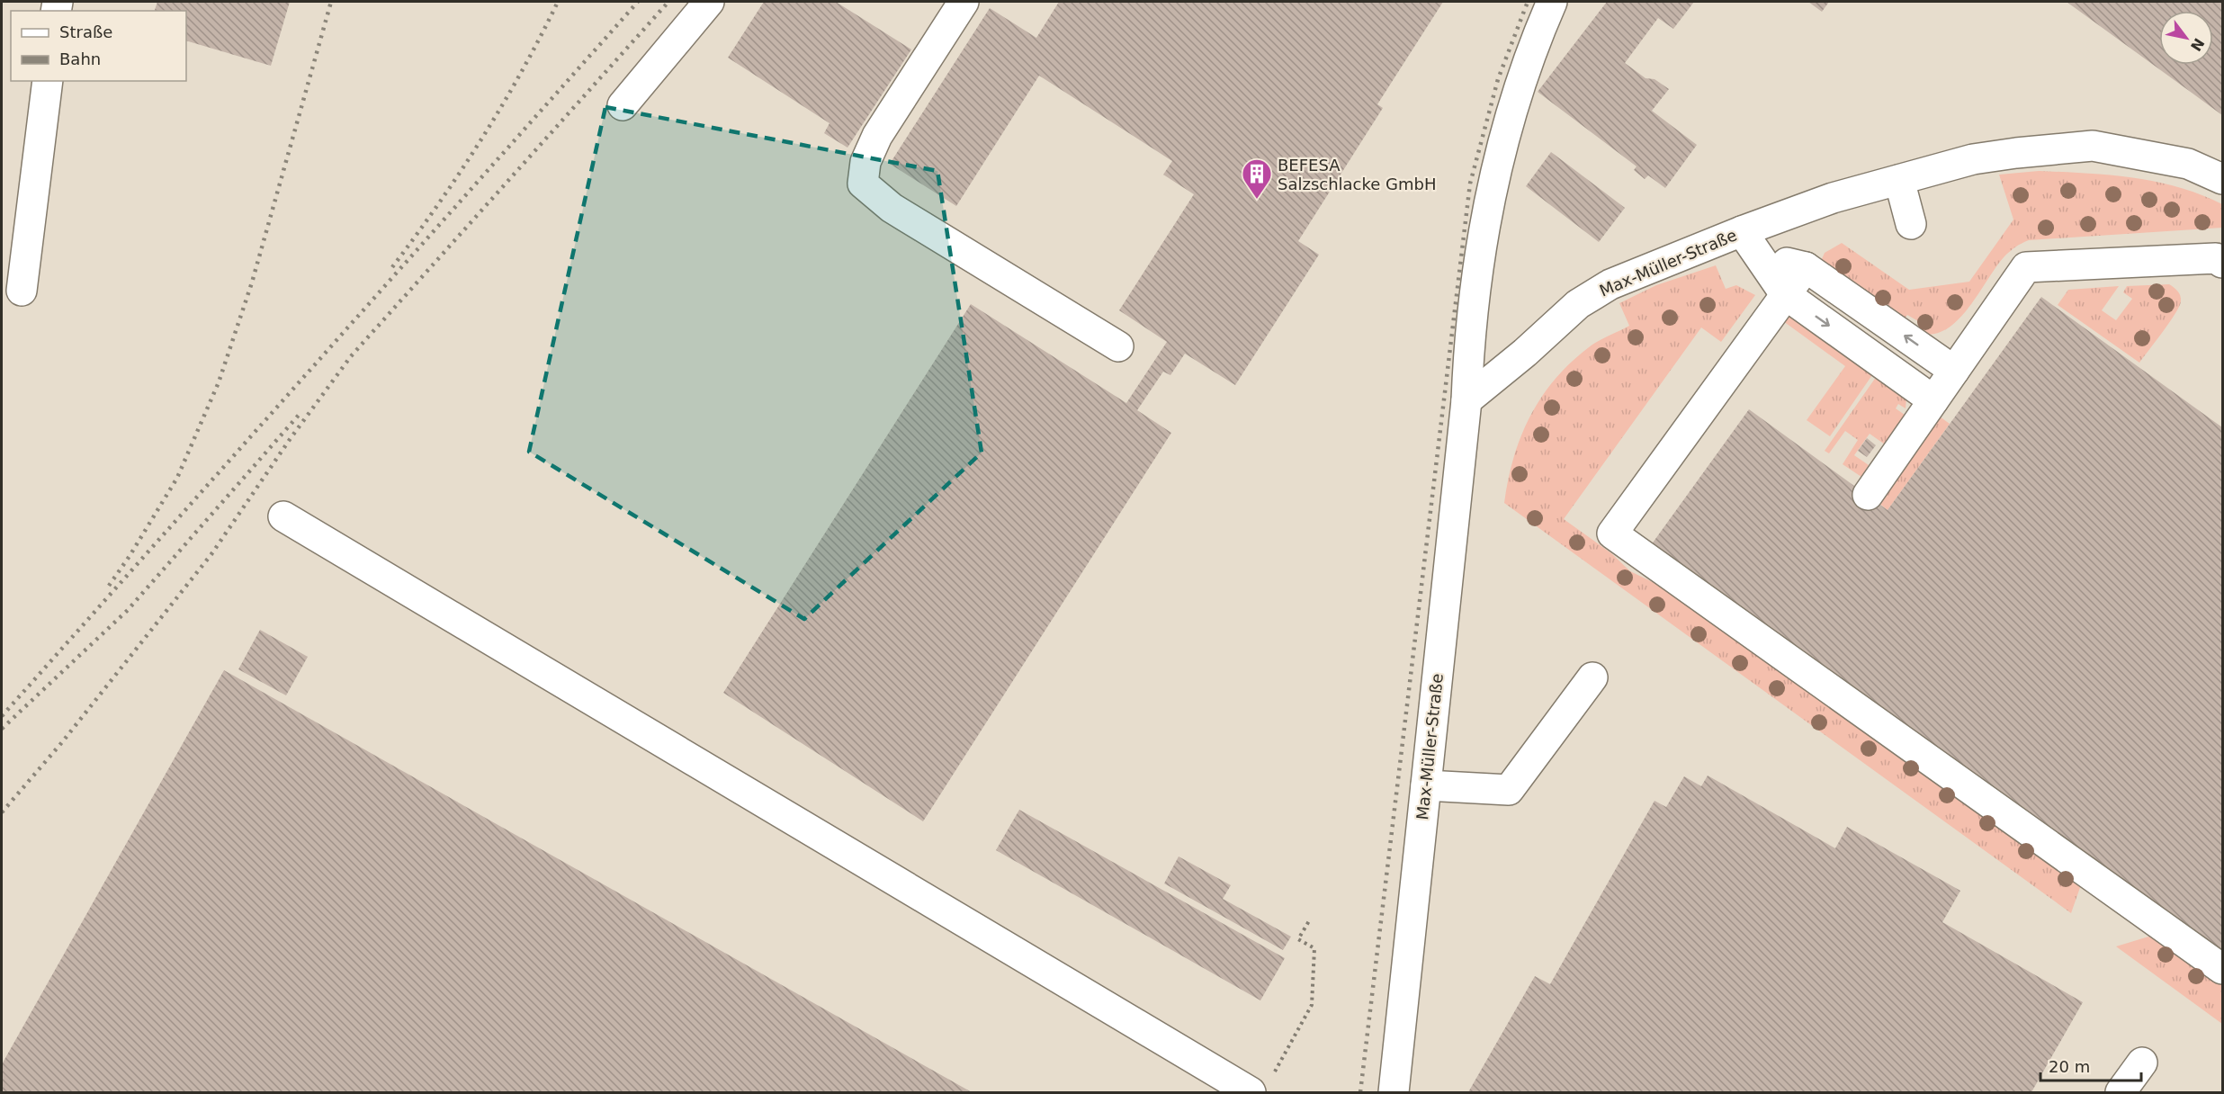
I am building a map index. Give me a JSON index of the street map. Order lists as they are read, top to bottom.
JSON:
{
  "streets": {
    "lane": ["Max-Müller-Straße"]
  },
  "places": {
    "building": ["BEFESA Salzschlacke GmbH"]
  },
  "legend": ["Straße", "Bahn"],
  "scale_bar": "20 m",
  "north": "bottom right"
}
